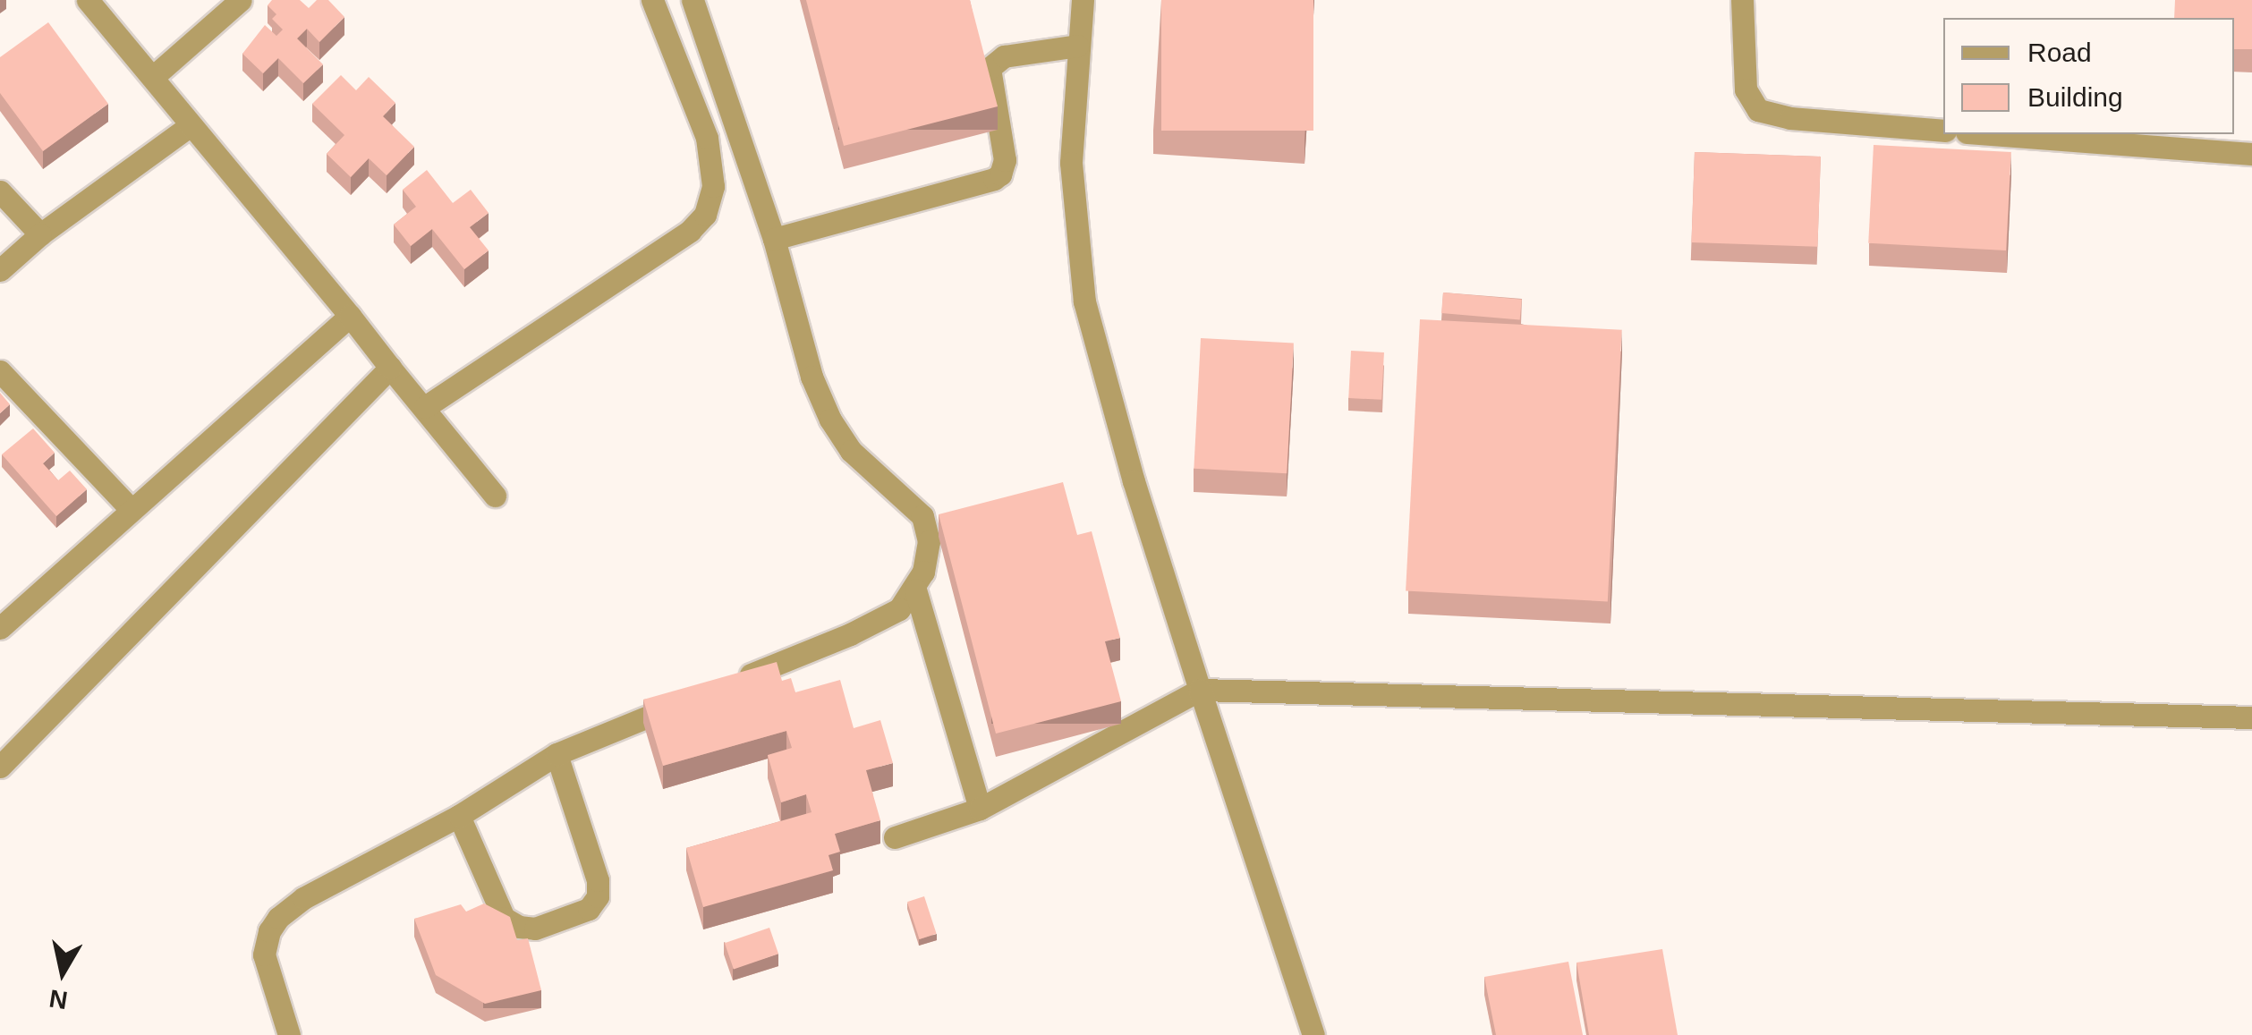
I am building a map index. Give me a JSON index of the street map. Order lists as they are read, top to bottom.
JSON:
{
  "legend": ["Road", "Building"],
  "north": "bottom"
}
